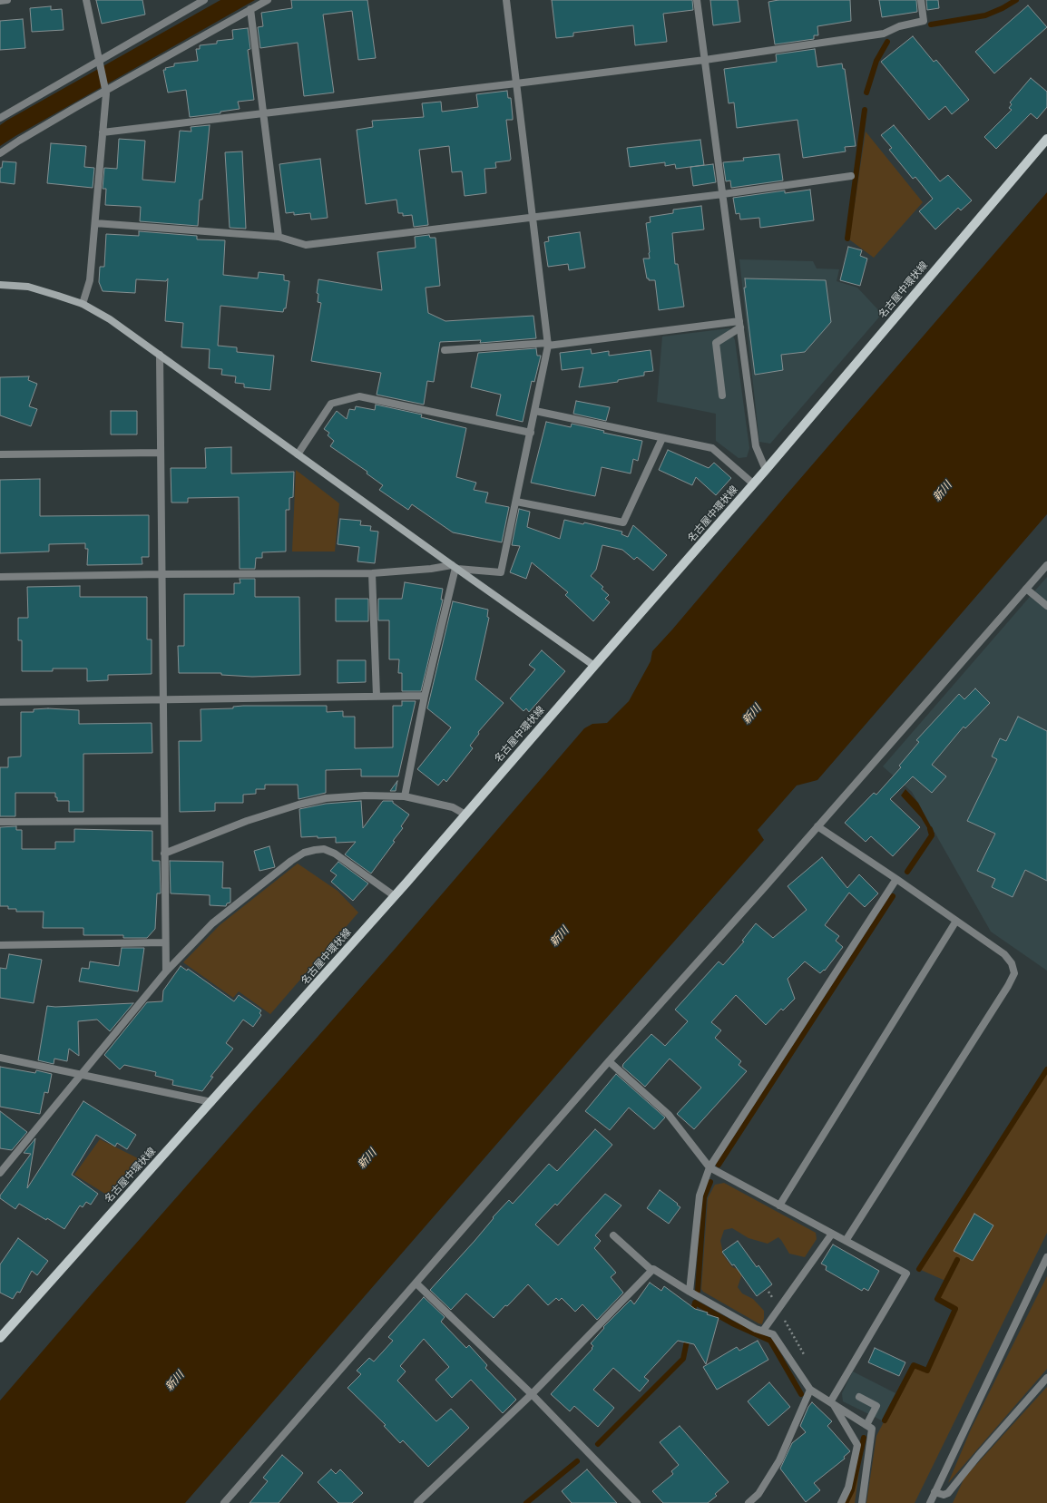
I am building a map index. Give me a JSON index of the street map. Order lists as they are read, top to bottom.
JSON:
{
  "streets": {
    "main road": ["名古屋中環状線"]
  },
  "water": ["新川"]
}
